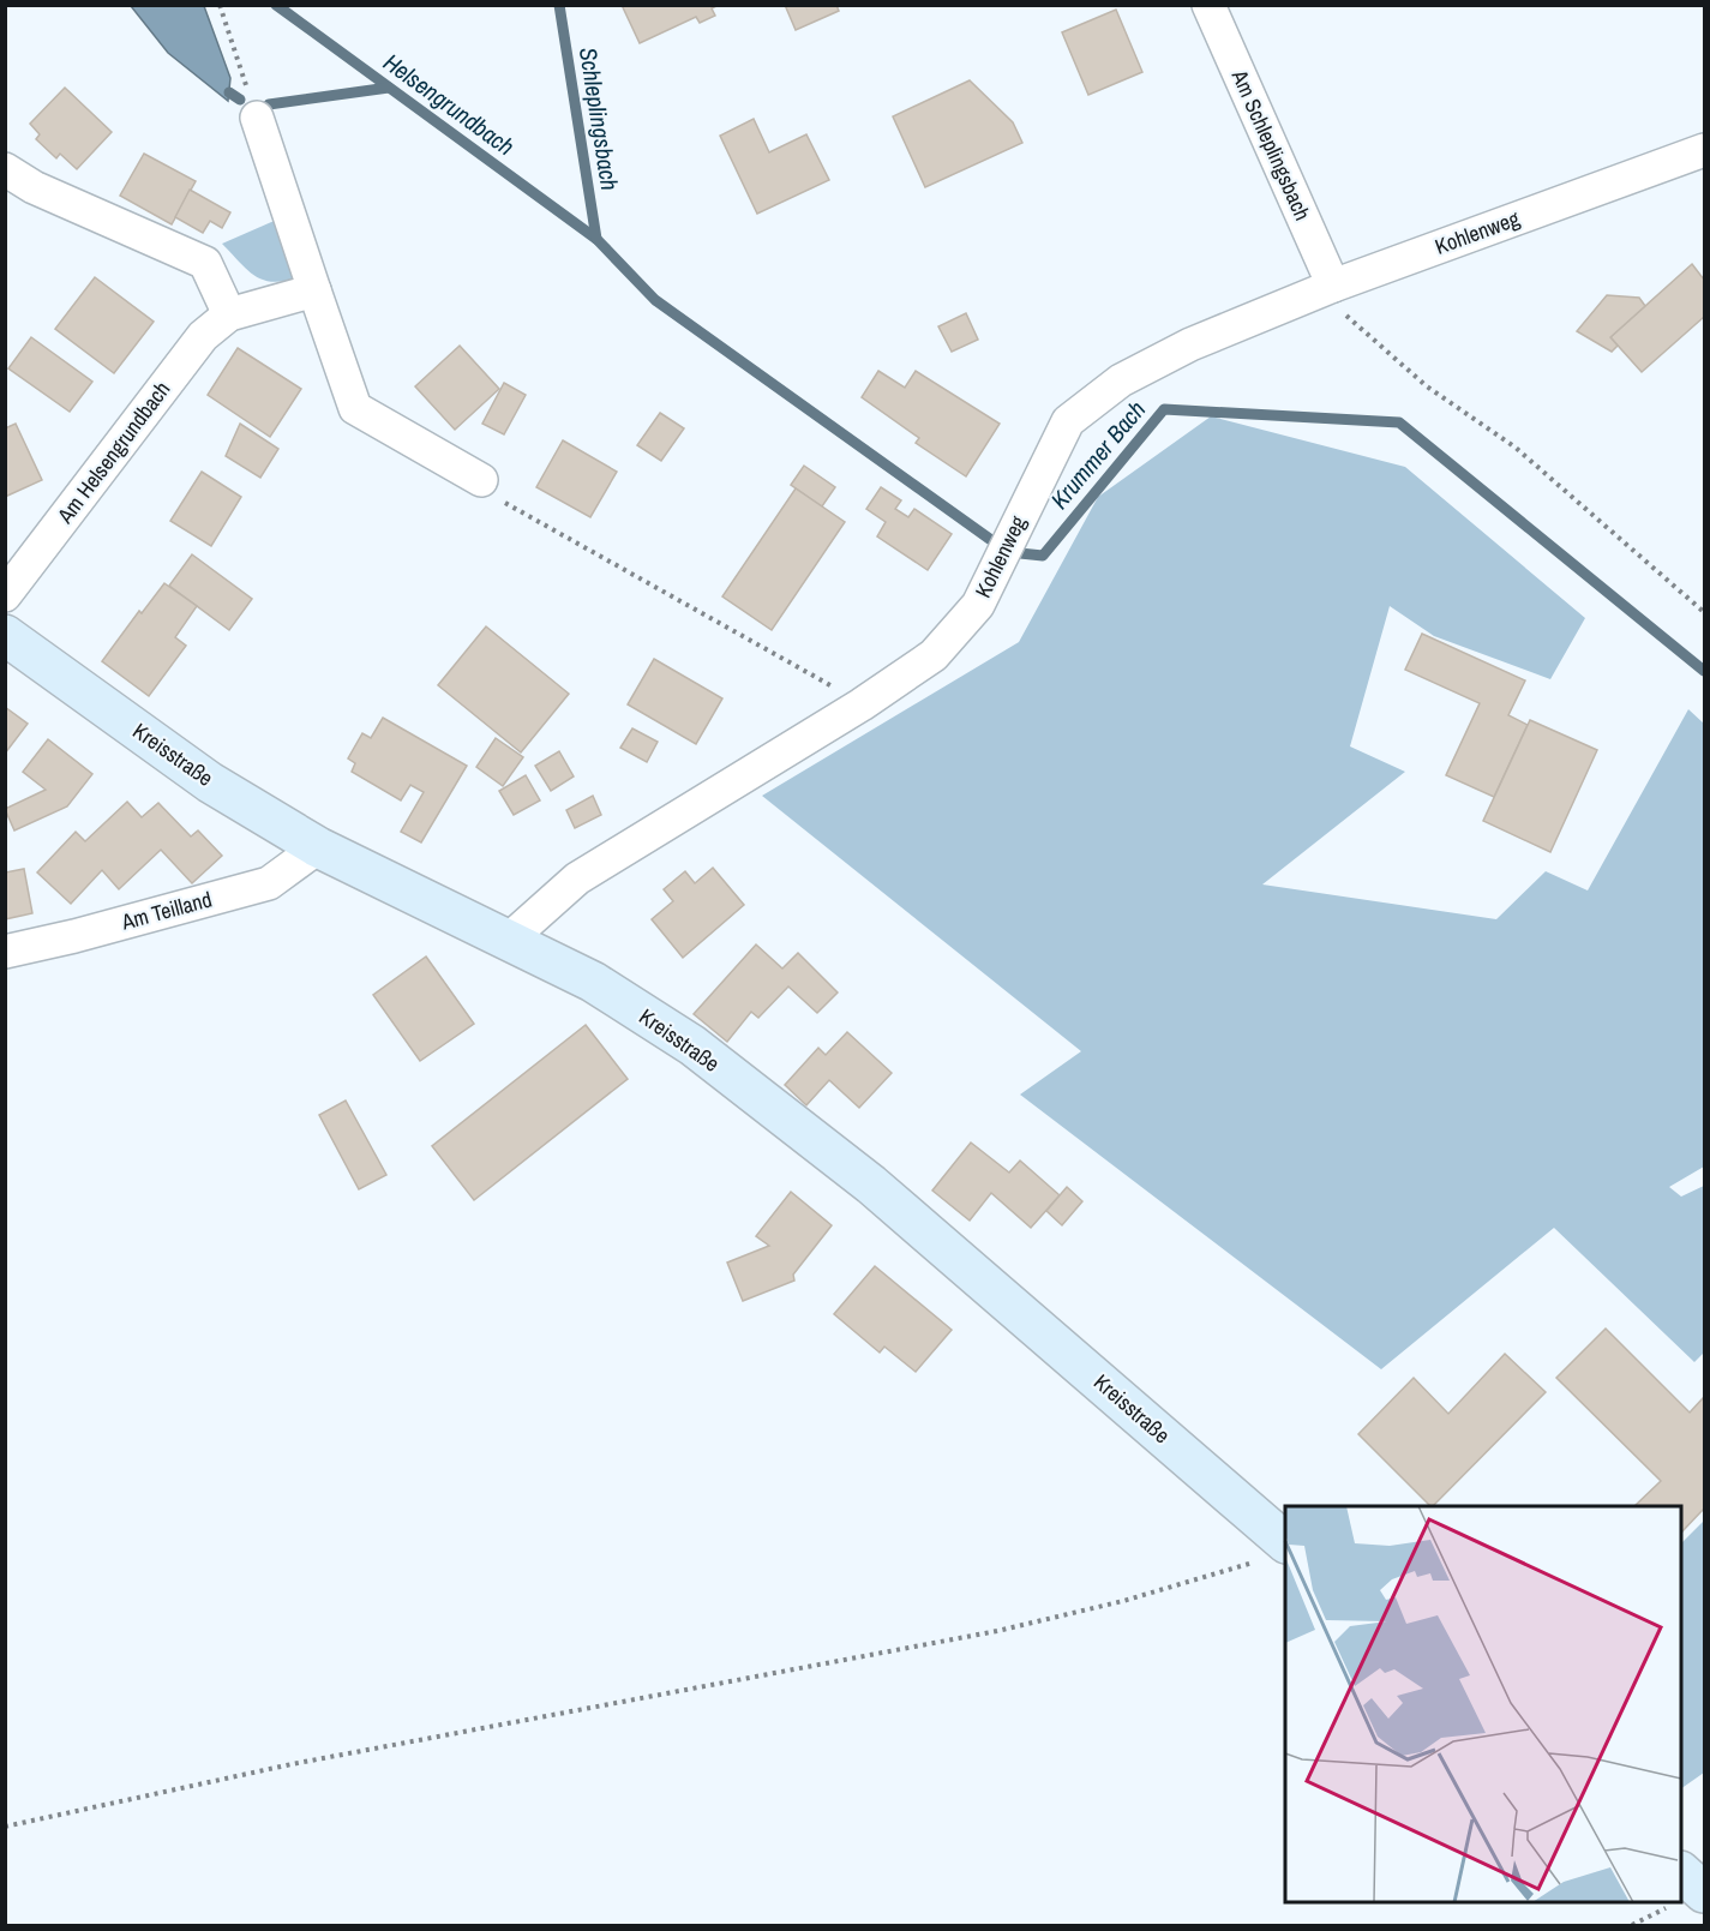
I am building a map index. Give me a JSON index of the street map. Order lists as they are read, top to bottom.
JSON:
{
  "streets": {
    "street": [
      "Am Schleplingsbach",
      "Kohlenweg",
      "Am Helsengrundbach",
      "Kreisstraße",
      "Am Teilland"
    ]
  },
  "crossings": [
    ["Am Schleplingsbach", "Kohlenweg"],
    ["Kohlenweg", "Kreisstraße"],
    ["Kreisstraße", "Am Teilland"]
  ],
  "water": ["Helsengrundbach", "Schleplingsbach", "Krummer Bach"]
}
